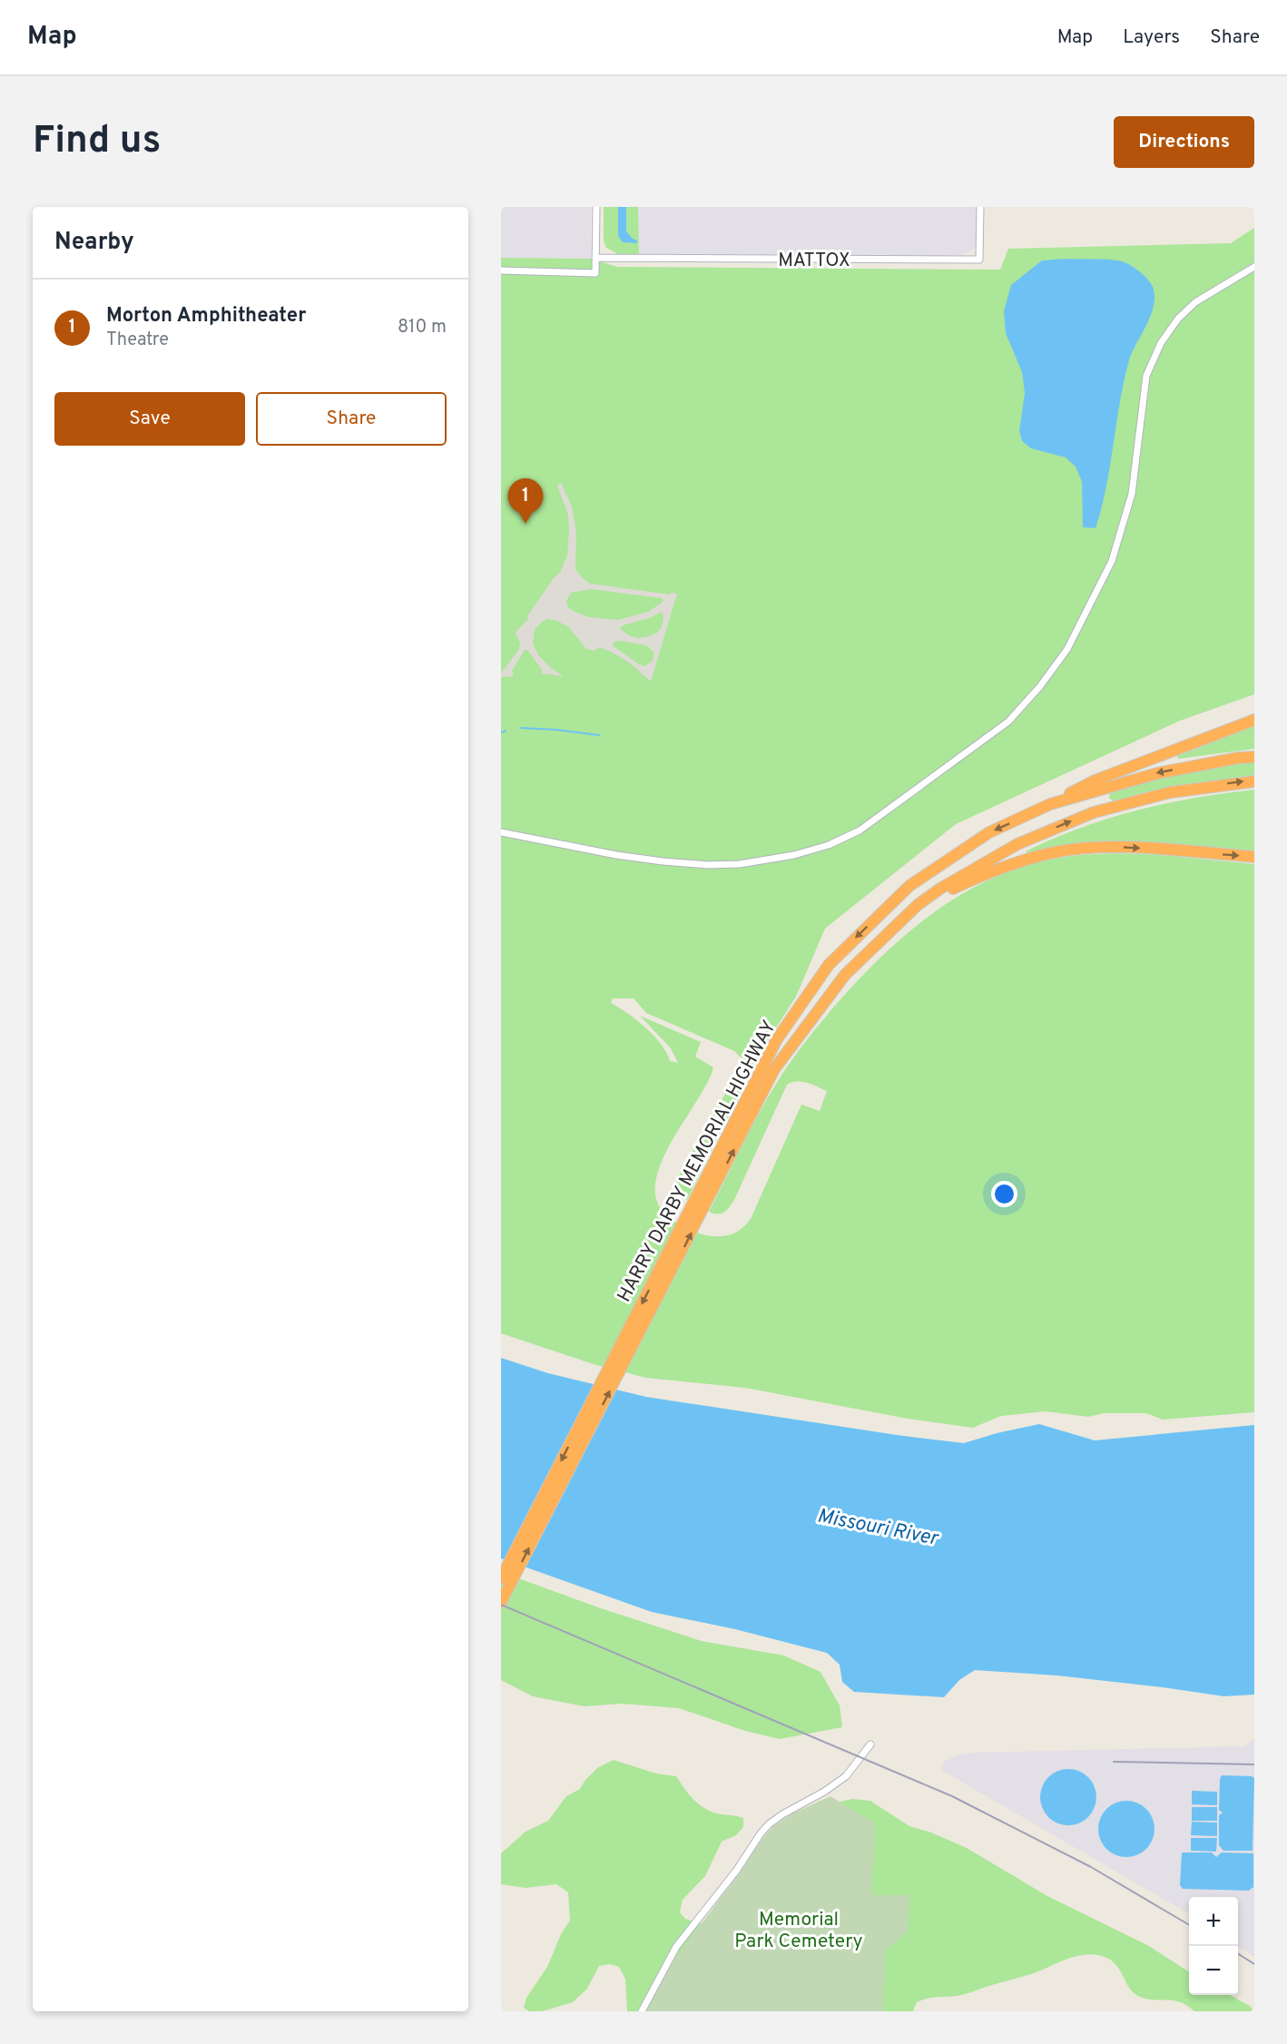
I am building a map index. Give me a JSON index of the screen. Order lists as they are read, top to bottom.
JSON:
{
  "streets": {
    "highway": ["HARRY DARBY MEMORIAL HIGHWAY"],
    "street": ["MATTOX"]
  },
  "water": ["Missouri River"],
  "parks": ["Memorial Park Cemetery"],
  "page": {
    "header": "Map",
    "nav": ["Map", "Layers", "Share"],
    "buttons": [
      "Directions",
      ["Save", "Share"]
    ],
    "title": "Find us",
    "heading": "Nearby",
    "list": [
      {
        "mark": "1",
        "name": "Morton Amphitheater",
        "note": "Theatre",
        "value": "810 m"
      }
    ],
    "pins": "1",
    "map_buttons": ["+", "−"]
  }
}
